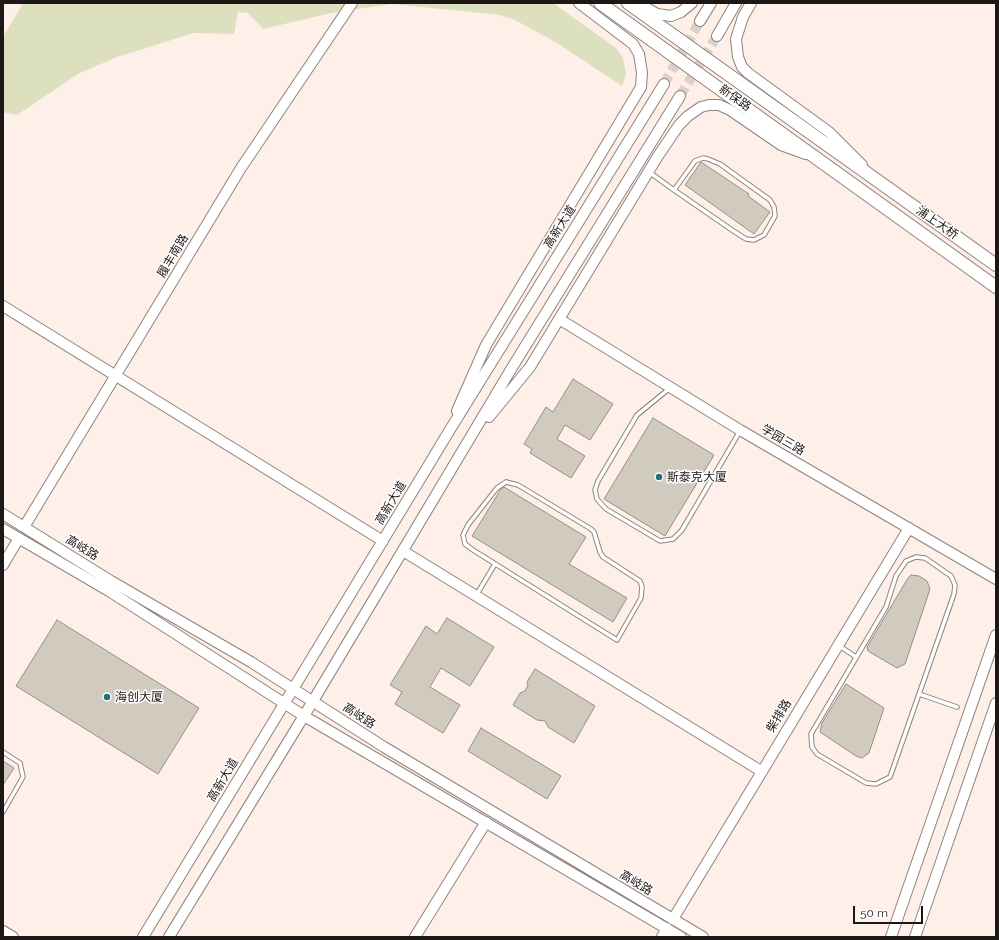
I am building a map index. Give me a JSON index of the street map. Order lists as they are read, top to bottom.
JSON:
{
  "streets": {
    "main road": [
      "新保路",
      "浦上大桥",
      "高新大道",
      "履丰南路",
      "学园三路",
      "高岐路",
      "柴排路"
    ]
  },
  "crossings": [
    ["新保路", "浦上大桥"],
    ["高新大道", "高岐路"],
    ["履丰南路", "高岐路"],
    ["学园三路", "柴排路"],
    ["高岐路", "柴排路"]
  ],
  "places": ["斯泰克大厦", "海创大厦"],
  "scale_bar": "50 m"
}
